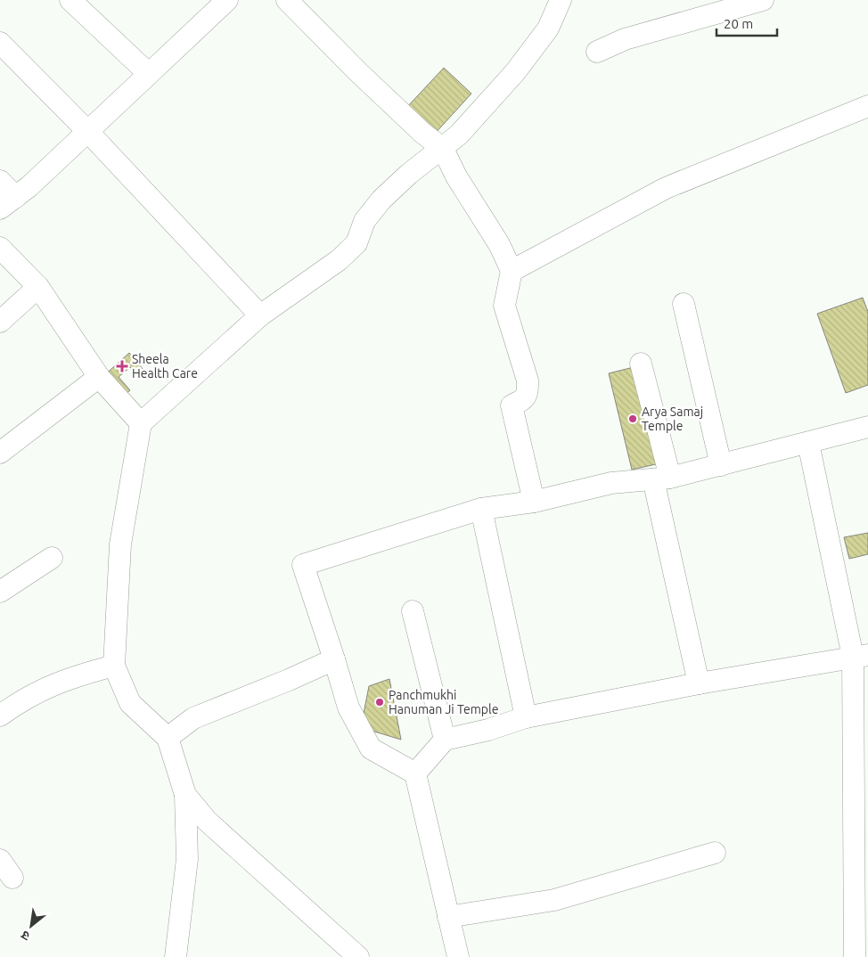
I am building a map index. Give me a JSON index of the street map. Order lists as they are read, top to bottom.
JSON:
{
  "places": {
    "health": ["Sheela Health Care"],
    "other": ["Arya Samaj Temple", "Panchmukhi Hanuman Ji Temple"]
  },
  "scale_bar": "20 m",
  "north": "bottom left"
}
